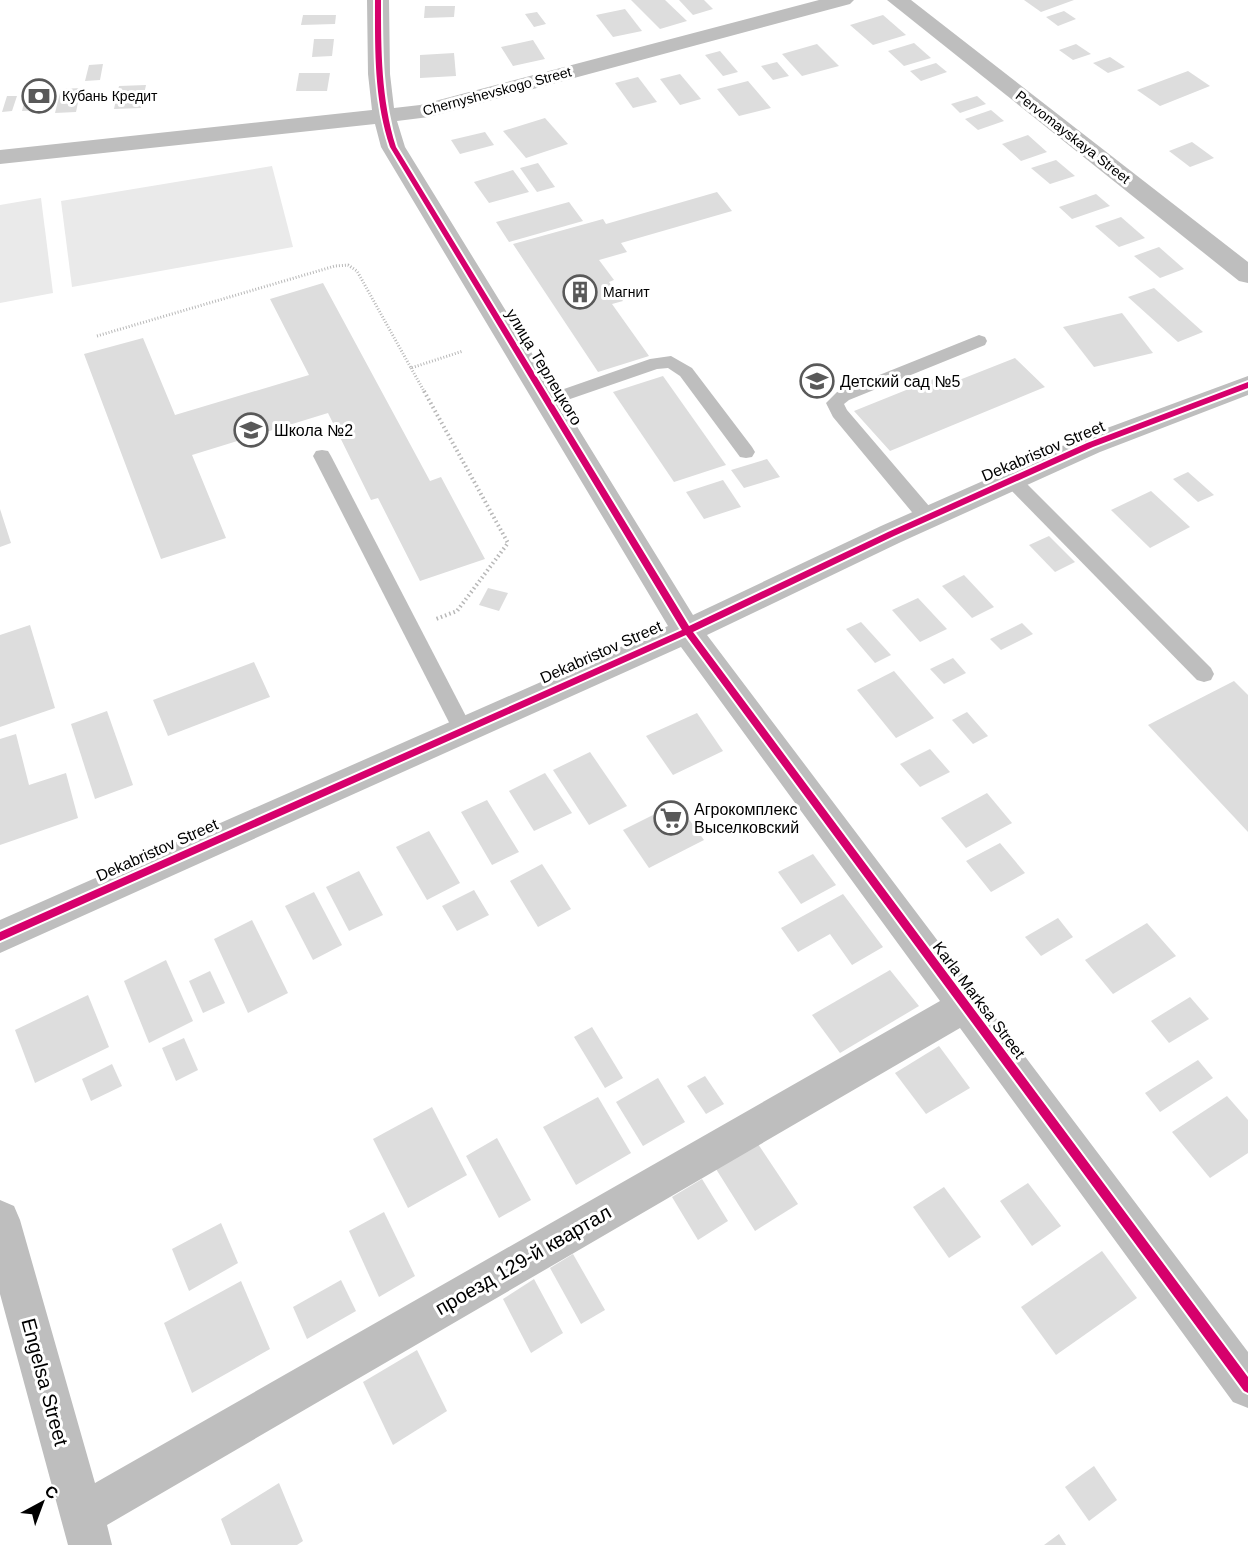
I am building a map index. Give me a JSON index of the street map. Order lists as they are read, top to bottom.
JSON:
{
  "streets": {
    "street": [
      "Chernyshevskogo Street",
      "Pervomayskaya Street",
      "улица Терлецкого",
      "Dekabristov Street",
      "Karla Marksa Street",
      "проезд 129-й квартал",
      "Engelsa Street"
    ]
  },
  "crossings": [
    ["Chernyshevskogo Street", "улица Терлецкого"],
    ["улица Терлецкого", "Dekabristov Street"],
    ["улица Терлецкого", "Karla Marksa Street"],
    ["Dekabristov Street", "Karla Marksa Street"],
    ["Karla Marksa Street", "проезд 129-й квартал"],
    ["проезд 129-й квартал", "Engelsa Street"]
  ],
  "places": {
    "bank": ["Кубань Кредит"],
    "building": ["Магнит"],
    "school or university": ["Детский сад №5", "Школа №2"],
    "supermarket": ["Агрокомплекс Выселковский"]
  },
  "north": "top right"
}
